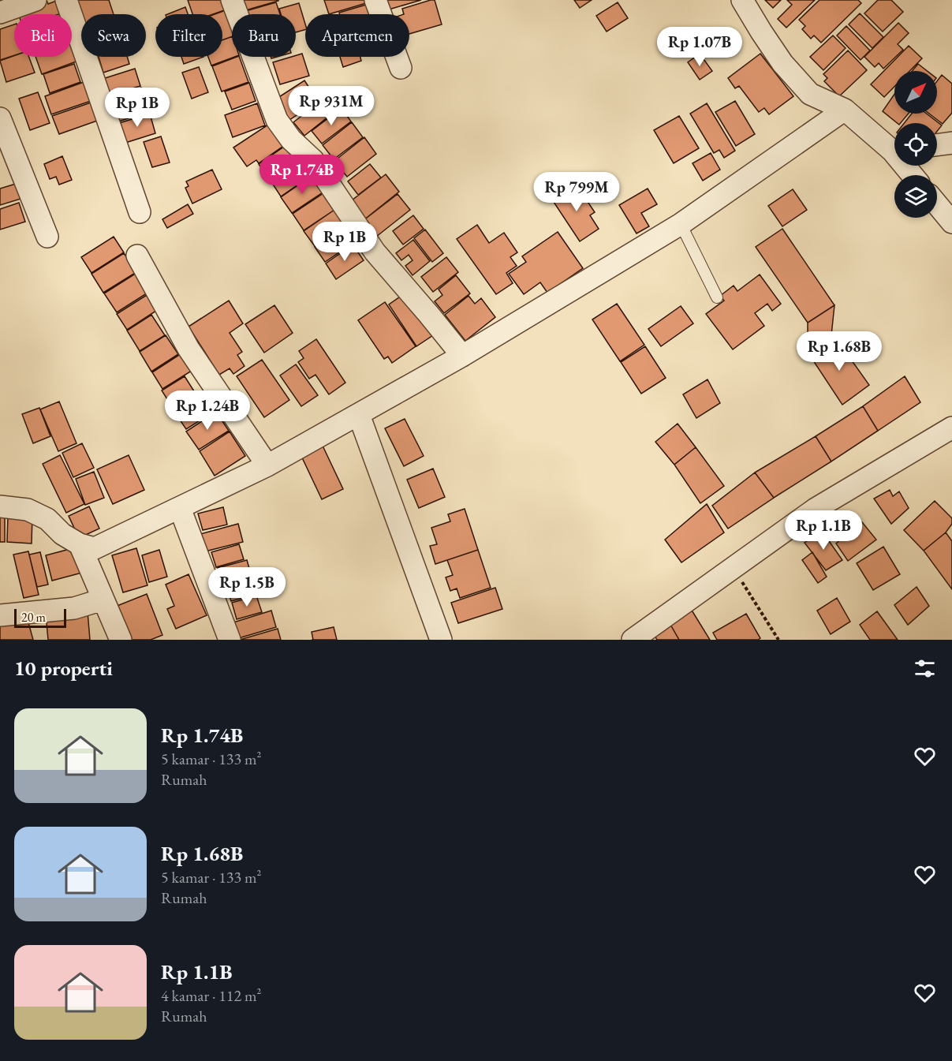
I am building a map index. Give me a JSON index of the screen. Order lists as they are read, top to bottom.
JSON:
{
  "scale_bar": "20 m",
  "north": "top right",
  "page": {
    "chip": [
      "Beli",
      "Sewa",
      "Filter",
      "Baru",
      "Apartemen"
    ],
    "price": [
      "Rp 1.07B",
      "Rp 931M",
      "Rp 1B",
      "Rp 1.74B",
      "Rp 799M",
      "Rp 1B",
      "Rp 1.68B",
      "Rp 1.24B",
      "Rp 1.1B",
      "Rp 1.5B"
    ],
    "scale": "20 m",
    "heading": "10 properti",
    "list": [
      {
        "name": "Rp 1.74B",
        "note": "5 kamar · 133 m² · Rumah"
      },
      {
        "name": "Rp 1.68B",
        "note": "5 kamar · 133 m² · Rumah"
      },
      {
        "name": "Rp 1.1B",
        "note": "4 kamar · 112 m² · Rumah"
      }
    ]
  }
}
